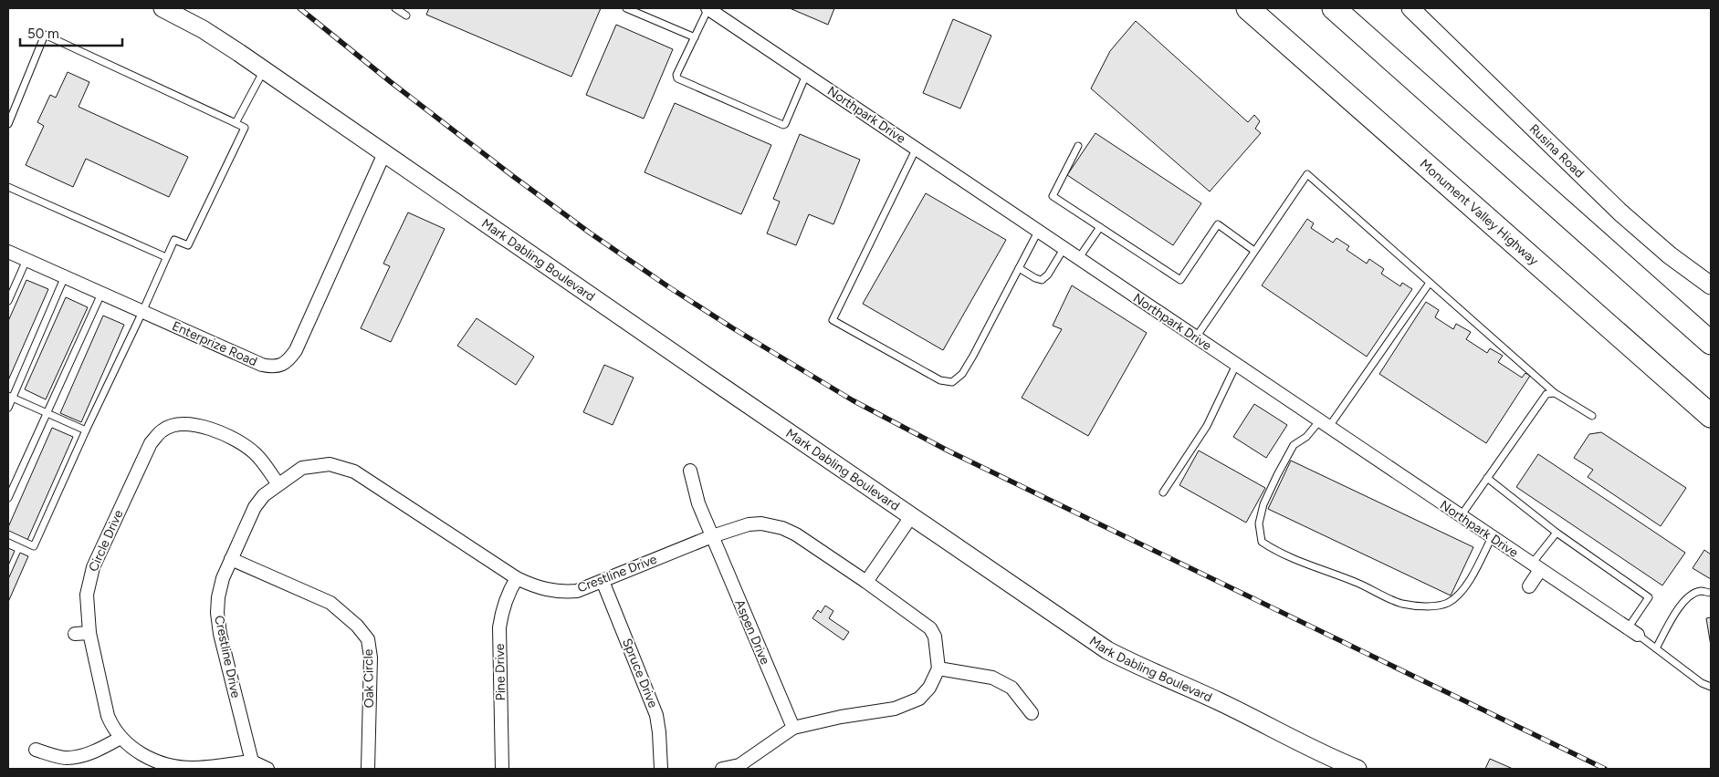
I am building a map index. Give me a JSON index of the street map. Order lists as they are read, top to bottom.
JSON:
{
  "streets": {
    "highway": ["Monument Valley Highway"],
    "street": [
      "Northpark Drive",
      "Rusina Road",
      "Mark Dabling Boulevard",
      "Enterprize Road",
      "Circle Drive",
      "Crestline Drive",
      "Aspen Drive",
      "Pine Drive",
      "Spruce Drive",
      "Oak Circle"
    ]
  },
  "crossings": [
    ["Mark Dabling Boulevard", "Enterprize Road"],
    ["Mark Dabling Boulevard", "Crestline Drive"],
    ["Circle Drive", "Crestline Drive"],
    ["Crestline Drive", "Aspen Drive"],
    ["Crestline Drive", "Pine Drive"],
    ["Crestline Drive", "Spruce Drive"],
    ["Crestline Drive", "Oak Circle"]
  ],
  "scale_bar": "50 m"
}
